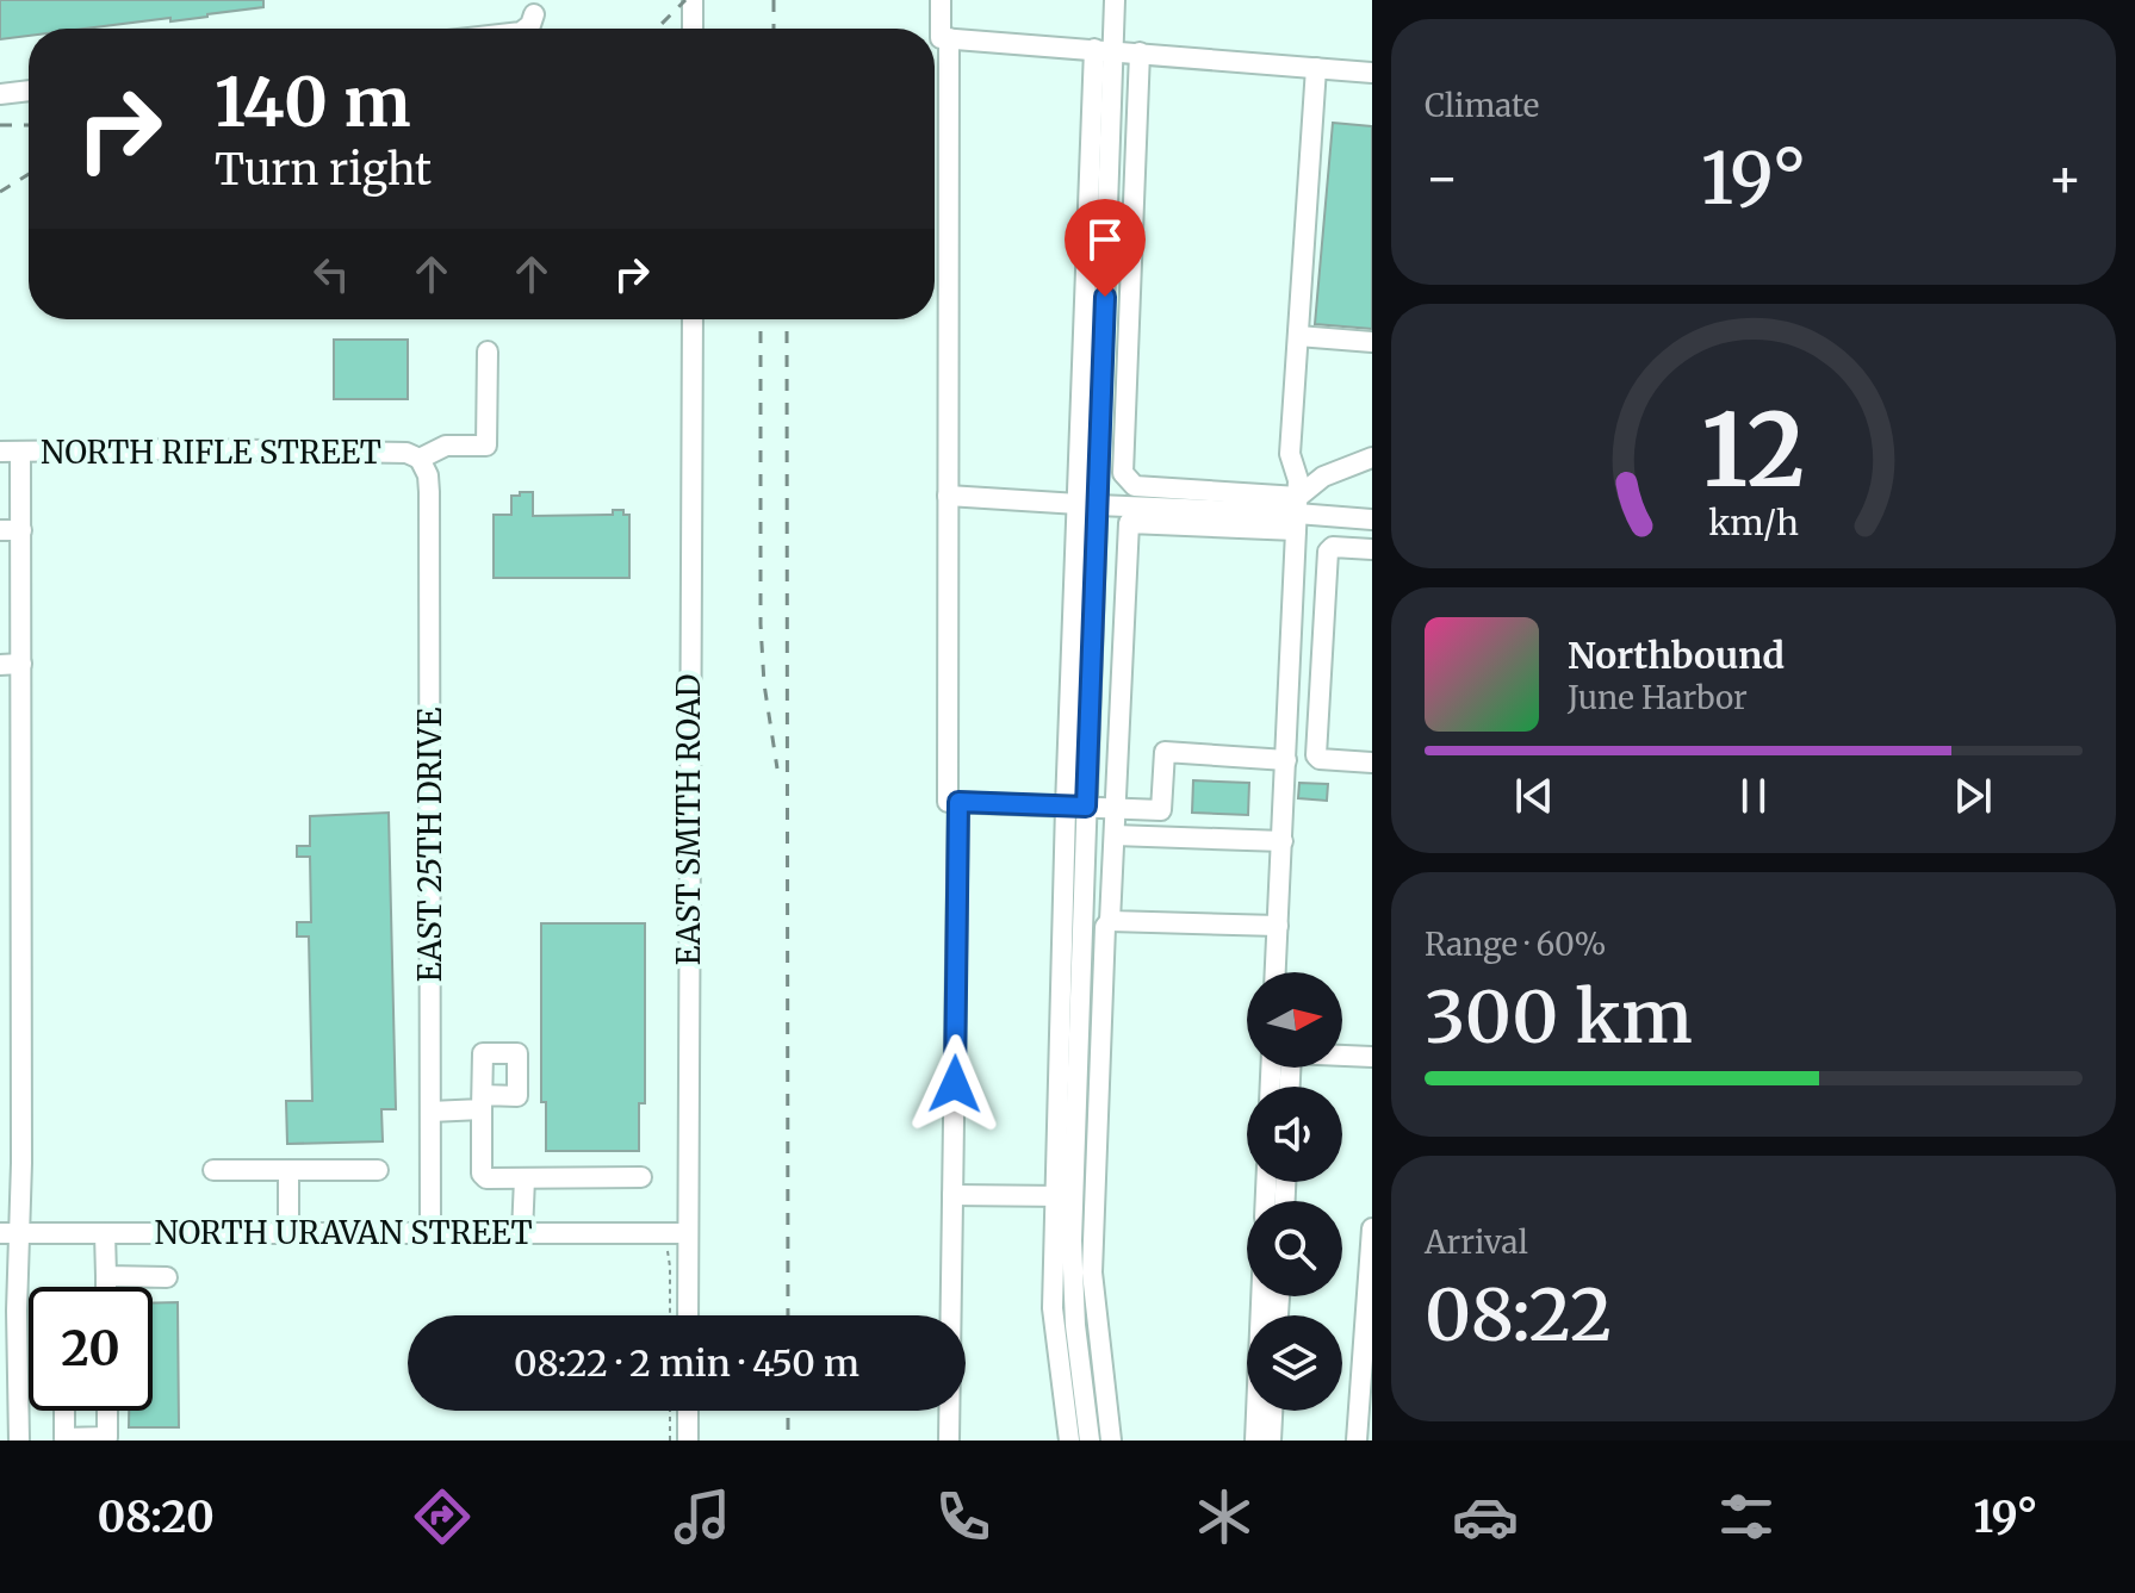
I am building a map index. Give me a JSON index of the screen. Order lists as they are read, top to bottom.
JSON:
{
  "streets": {
    "street": [
      "NORTH RIFLE STREET",
      "EAST SMITH ROAD",
      "EAST 25TH DRIVE",
      "NORTH URAVAN STREET"
    ]
  },
  "crossings": [
    ["NORTH RIFLE STREET", "EAST 25TH DRIVE"],
    ["EAST SMITH ROAD", "NORTH URAVAN STREET"],
    ["EAST 25TH DRIVE", "NORTH URAVAN STREET"]
  ],
  "north": "right",
  "page": {
    "tile": [
      "Climate",
      ["Range · 60%", "300 km"],
      ["Arrival", "08:22"]
    ],
    "turn": ["140 m", "Turn right"],
    "heat": ["−", "19°", "+"],
    "song": ["Northbound", "June Harbor"],
    "limit": "20",
    "trip": "08:22 · 2 min · 450 m",
    "tabs": ["08:20", "19°"],
    "gauge": ["12", "km/h"]
  }
}
